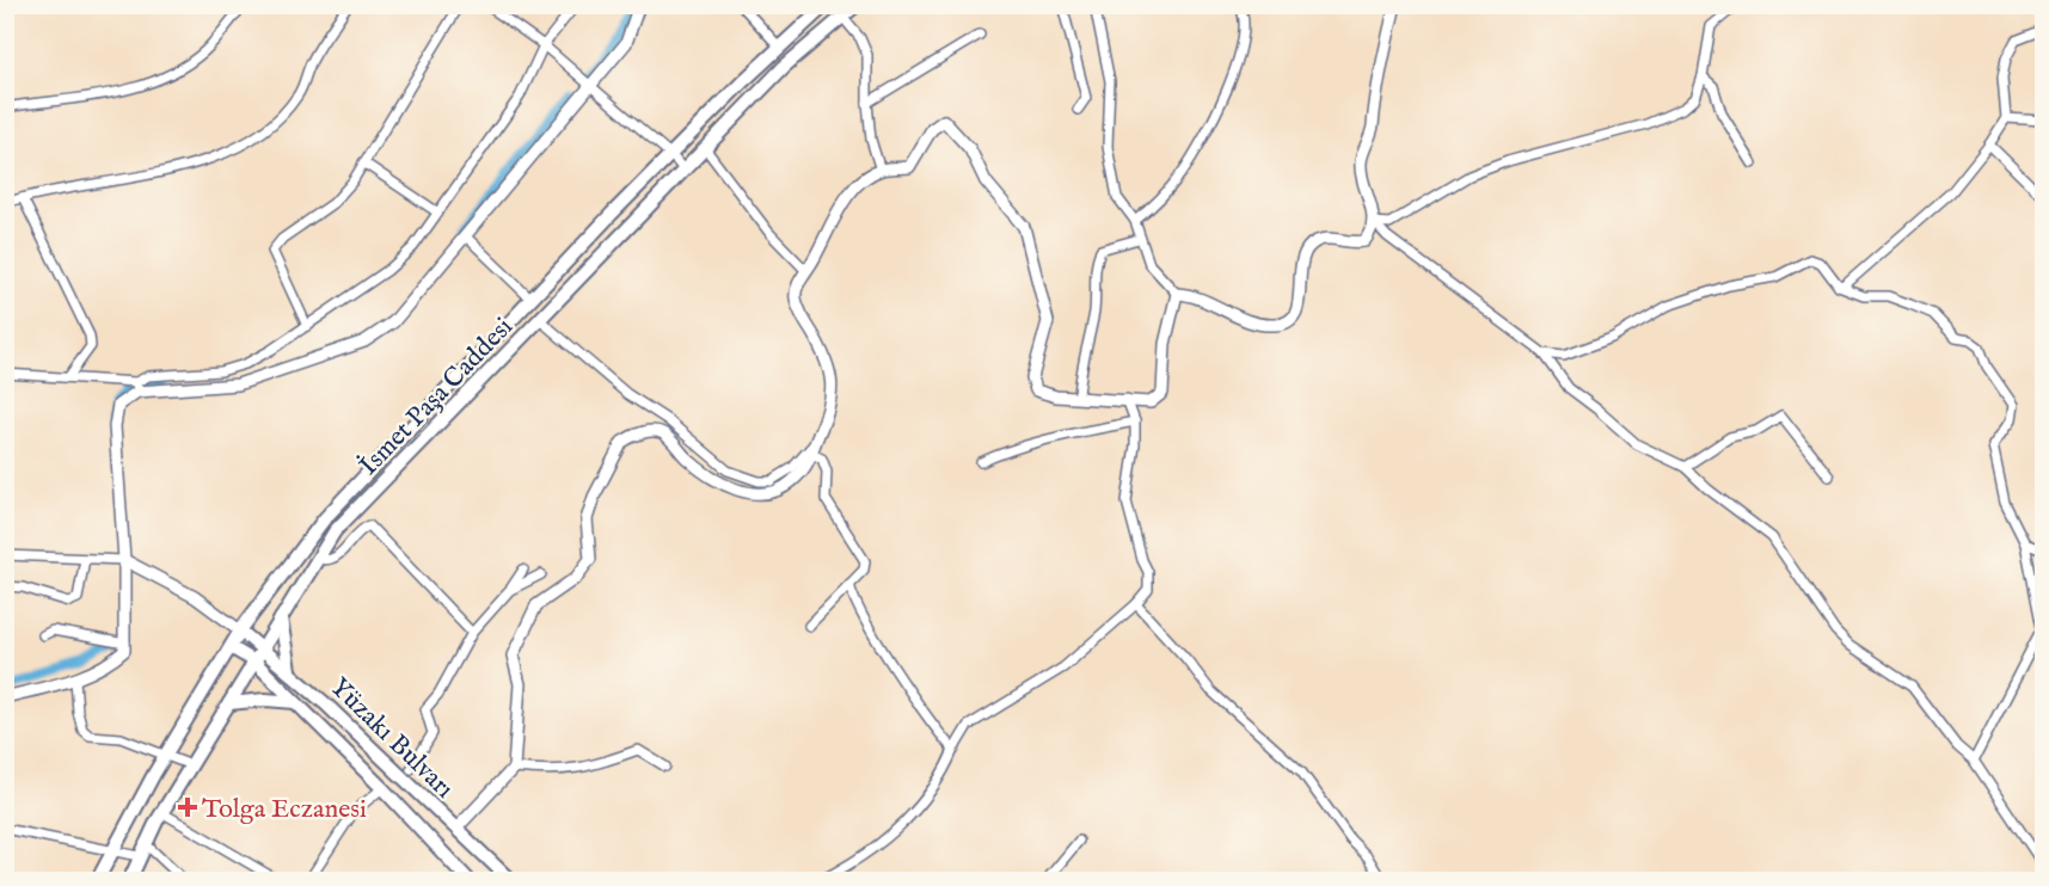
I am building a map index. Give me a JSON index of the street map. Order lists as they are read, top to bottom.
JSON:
{
  "streets": {
    "main road": ["İsmet Paşa Caddesi", "Yüzakı Bulvarı"]
  },
  "crossings": [
    ["İsmet Paşa Caddesi", "Yüzakı Bulvarı"]
  ],
  "places": {
    "health": ["Tolga Eczanesi"]
  }
}
